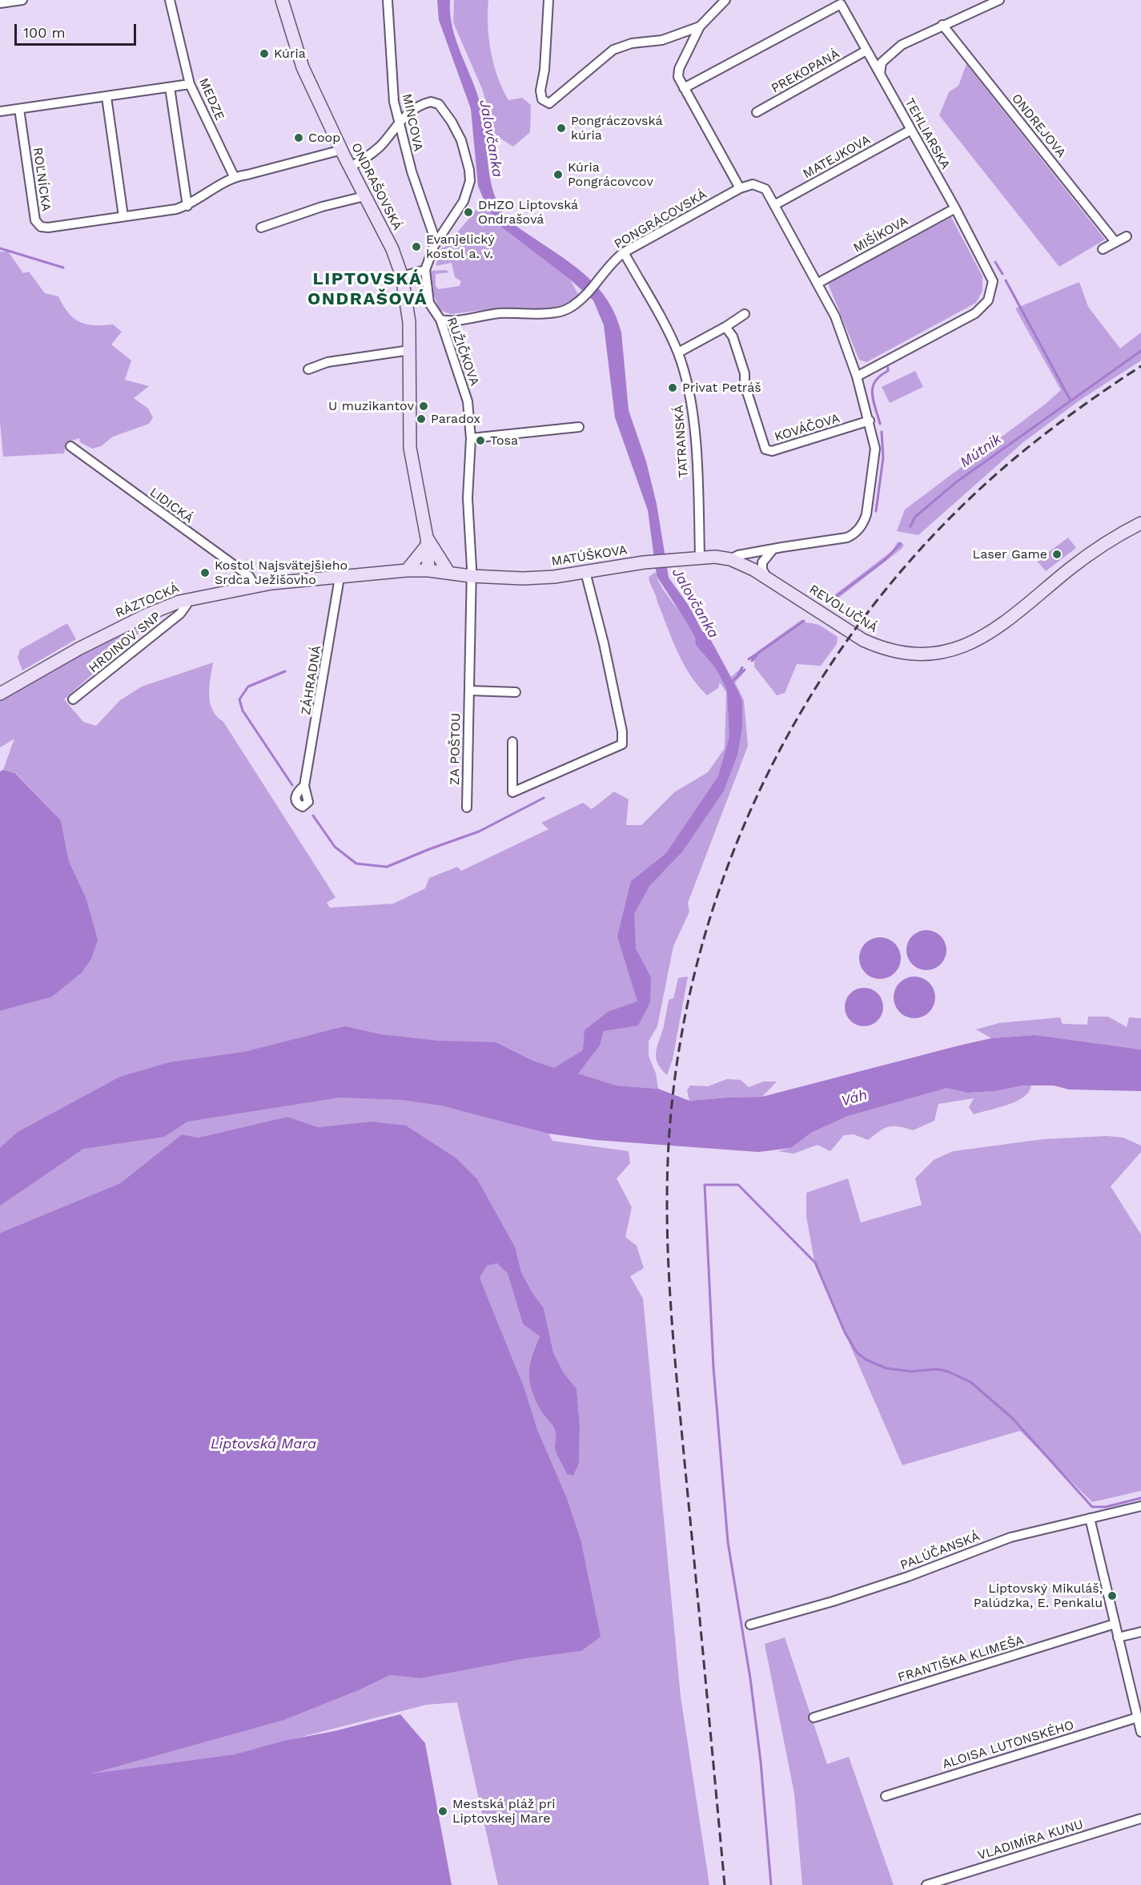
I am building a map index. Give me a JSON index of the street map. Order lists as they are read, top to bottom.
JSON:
{
  "streets": {
    "main road": [
      "ONDRAŠOVSKÁ",
      "MATÚŠKOVA",
      "RÁZTOCKÁ",
      "REVOLUČNÁ"
    ],
    "street": [
      "PREKOPANÁ",
      "MEDZE",
      "MINCOVA",
      "ONDREJOVA",
      "TEHLIARSKA",
      "MATEJKOVA",
      "ROĽNÍCKA",
      "PONGRÁCOVSKÁ",
      "MIŠÍKOVA",
      "RUŽIČKOVA",
      "KOVÁČOVA",
      "TATRANSKÁ",
      "LIDICKÁ",
      "HRDINOV SNP",
      "ZÁHRADNÁ",
      "ZA POŠTOU",
      "PALÚČANSKÁ",
      "FRANTIŠKA KLIMEŠA",
      "ALOISA LUTONSKÉHO",
      "VLADIMÍRA KUNU"
    ]
  },
  "crossings": [
    ["PREKOPANÁ", "TEHLIARSKA"],
    ["MEDZE", "ROĽNÍCKA"],
    ["TEHLIARSKA", "MATEJKOVA"],
    ["TEHLIARSKA", "MIŠÍKOVA"],
    ["ROĽNÍCKA", "ONDRAŠOVSKÁ"],
    ["ONDRAŠOVSKÁ", "MATÚŠKOVA"],
    ["PONGRÁCOVSKÁ", "RUŽIČKOVA"],
    ["PONGRÁCOVSKÁ", "TATRANSKÁ"],
    ["RUŽIČKOVA", "MATÚŠKOVA"],
    ["RUŽIČKOVA", "ZA POŠTOU"],
    ["KOVÁČOVA", "MATÚŠKOVA"],
    ["TATRANSKÁ", "MATÚŠKOVA"],
    ["LIDICKÁ", "RÁZTOCKÁ"],
    ["MATÚŠKOVA", "RÁZTOCKÁ"],
    ["MATÚŠKOVA", "REVOLUČNÁ"],
    ["MATÚŠKOVA", "ZA POŠTOU"],
    ["RÁZTOCKÁ", "HRDINOV SNP"],
    ["RÁZTOCKÁ", "ZÁHRADNÁ"]
  ],
  "districts": ["LIPTOVSKÁ ONDRAŠOVÁ"],
  "water": [
    "Jalovčanka",
    "Mútnik",
    "Váh",
    "Liptovská Mara"
  ],
  "places": [
    "Kúria",
    "Pongráczovská kúria",
    "Coop",
    "Kúria Pongrácovcov",
    "DHZO Liptovská Ondrašová",
    "Evanjelický kostol a. v.",
    "Privat Petráš",
    "U muzikantov",
    "Paradox",
    "Tosa",
    "Laser Game",
    "Kostol Najsvätejšieho Srdca Ježišovho",
    "Liptovský Mikuláš, Palúdzka, E. Penkalu",
    "Mestská pláž pri Liptovskej Mare"
  ],
  "scale_bar": "100 m"
}
